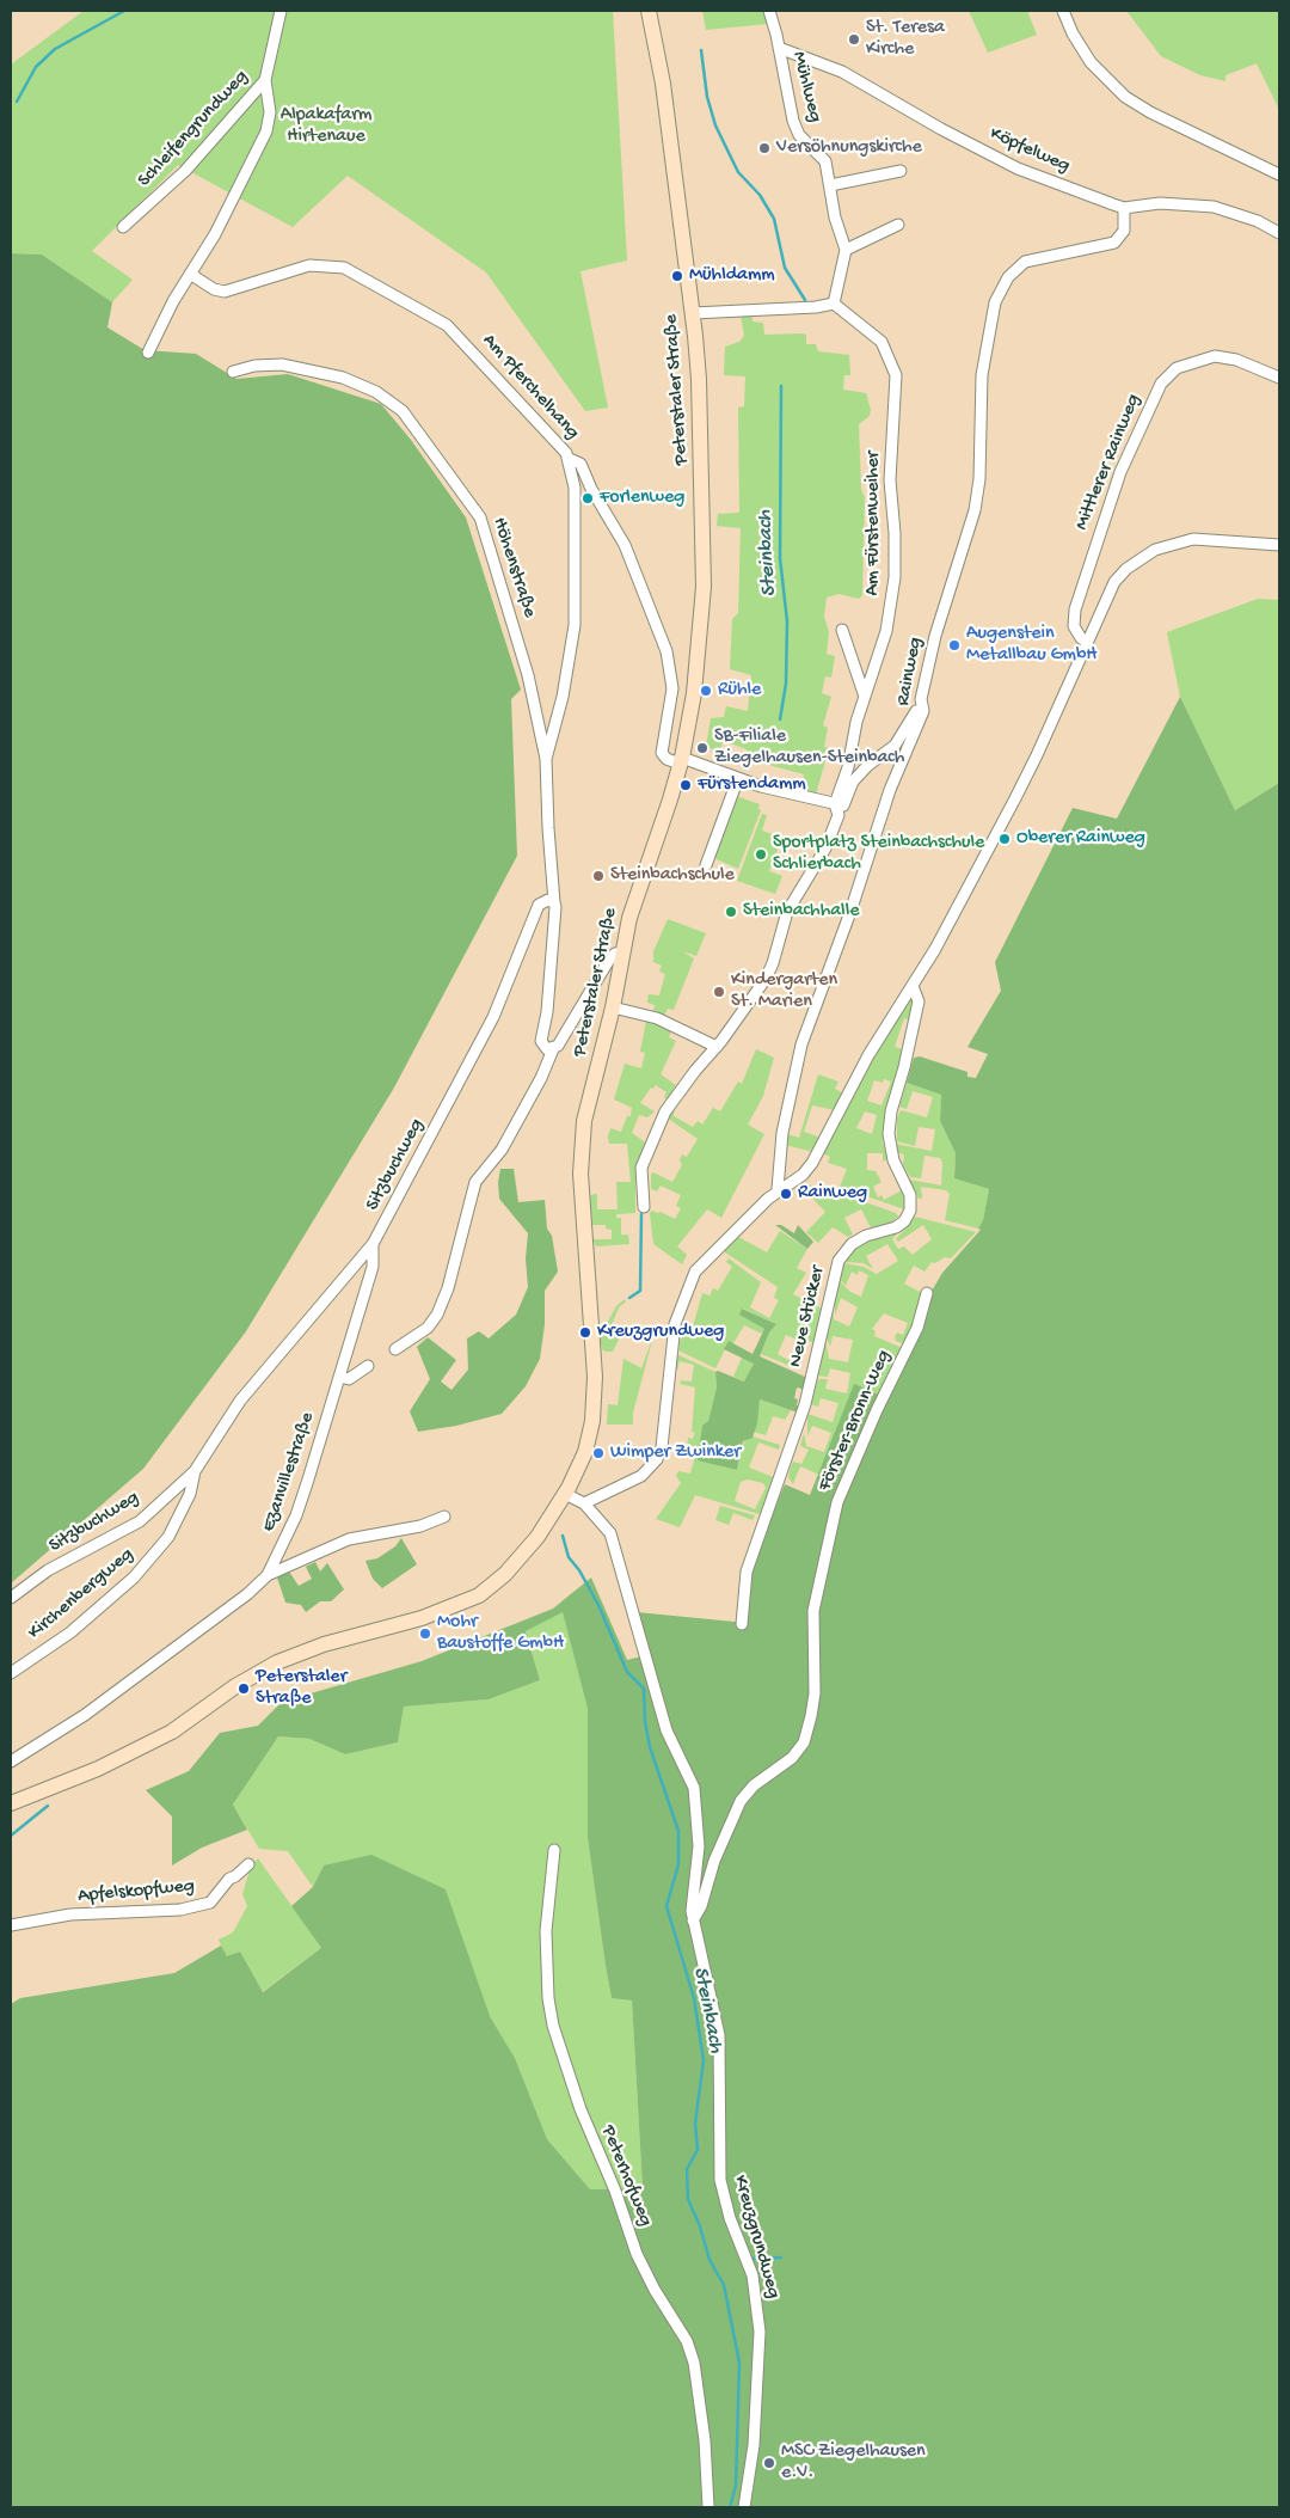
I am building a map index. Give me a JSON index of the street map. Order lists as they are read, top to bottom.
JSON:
{
  "streets": {
    "main road": ["Peterstaler Straße"],
    "street": [
      "Mühlweg",
      "Schleifengrundweg",
      "Köpfelweg",
      "Am Pferchelhang",
      "Mittlerer Rainweg",
      "Am Fürstenweiher",
      "Höhenstraße",
      "Rainweg",
      "Sitzbuchweg",
      "Neue Stücker",
      "Förster-Bronn-Weg",
      "Ezanvillestraße",
      "Kirchenbergweg",
      "Apfelskopfweg",
      "Peterhofweg",
      "Kreuzgrundweg"
    ]
  },
  "crossings": [
    ["Mühlweg", "Köpfelweg"],
    ["Köpfelweg", "Rainweg"],
    ["Am Pferchelhang", "Höhenstraße"],
    ["Am Fürstenweiher", "Rainweg"],
    ["Höhenstraße", "Sitzbuchweg"],
    ["Sitzbuchweg", "Ezanvillestraße"],
    ["Sitzbuchweg", "Kirchenbergweg"],
    ["Förster-Bronn-Weg", "Kreuzgrundweg"]
  ],
  "water": ["Steinbach"],
  "parks": ["Alpakafarm Hirtenaue"],
  "places": [
    "St. Teresa Kirche",
    "Versöhnungskirche",
    "Mühldamm",
    "Forlenweg",
    "Augenstein Metallbau GmbH",
    "Rühle",
    "SB-Filiale Ziegelhausen-Steinbach",
    "Fürstendamm",
    "Oberer Rainweg",
    "Sportplatz Steinbachschule Schlierbach",
    "Steinbachschule",
    "Steinbachhalle",
    "Kindergarten St. Marien",
    "Rainweg",
    "Kreuzgrundweg",
    "Wimper Zwinker",
    "Mohr Baustoffe GmbH",
    "Peterstaler Straße",
    "MSC Ziegelhausen e.V."
  ]
}
